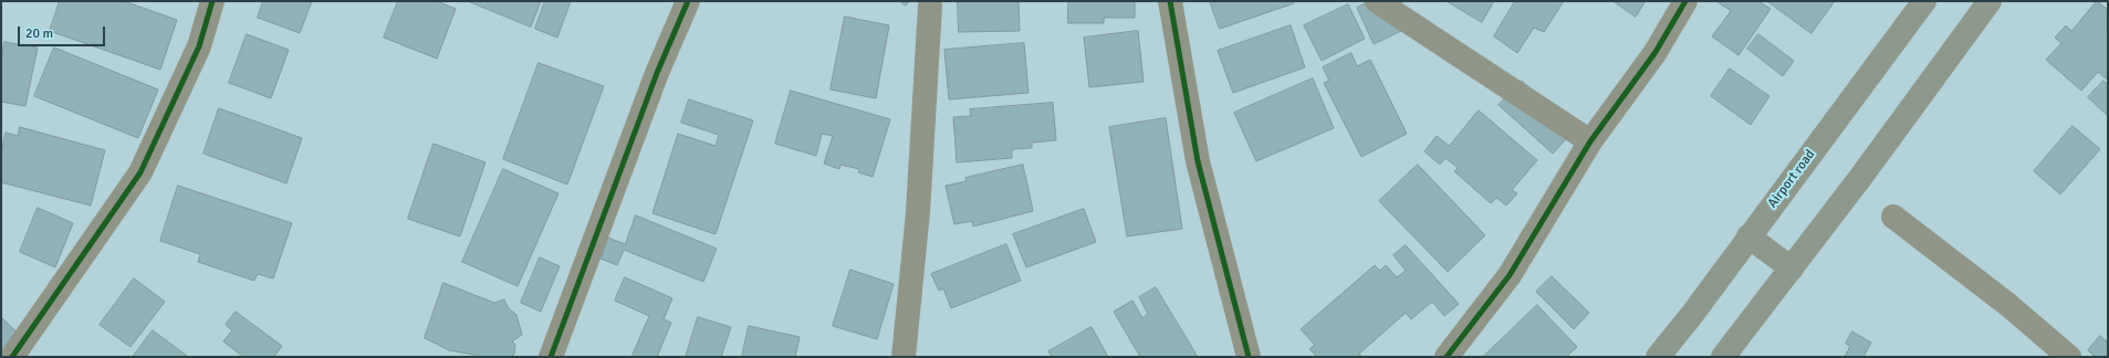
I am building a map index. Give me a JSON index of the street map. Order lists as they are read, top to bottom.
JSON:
{
  "streets": {
    "main road": ["Airport road"]
  },
  "scale_bar": "20 m"
}
